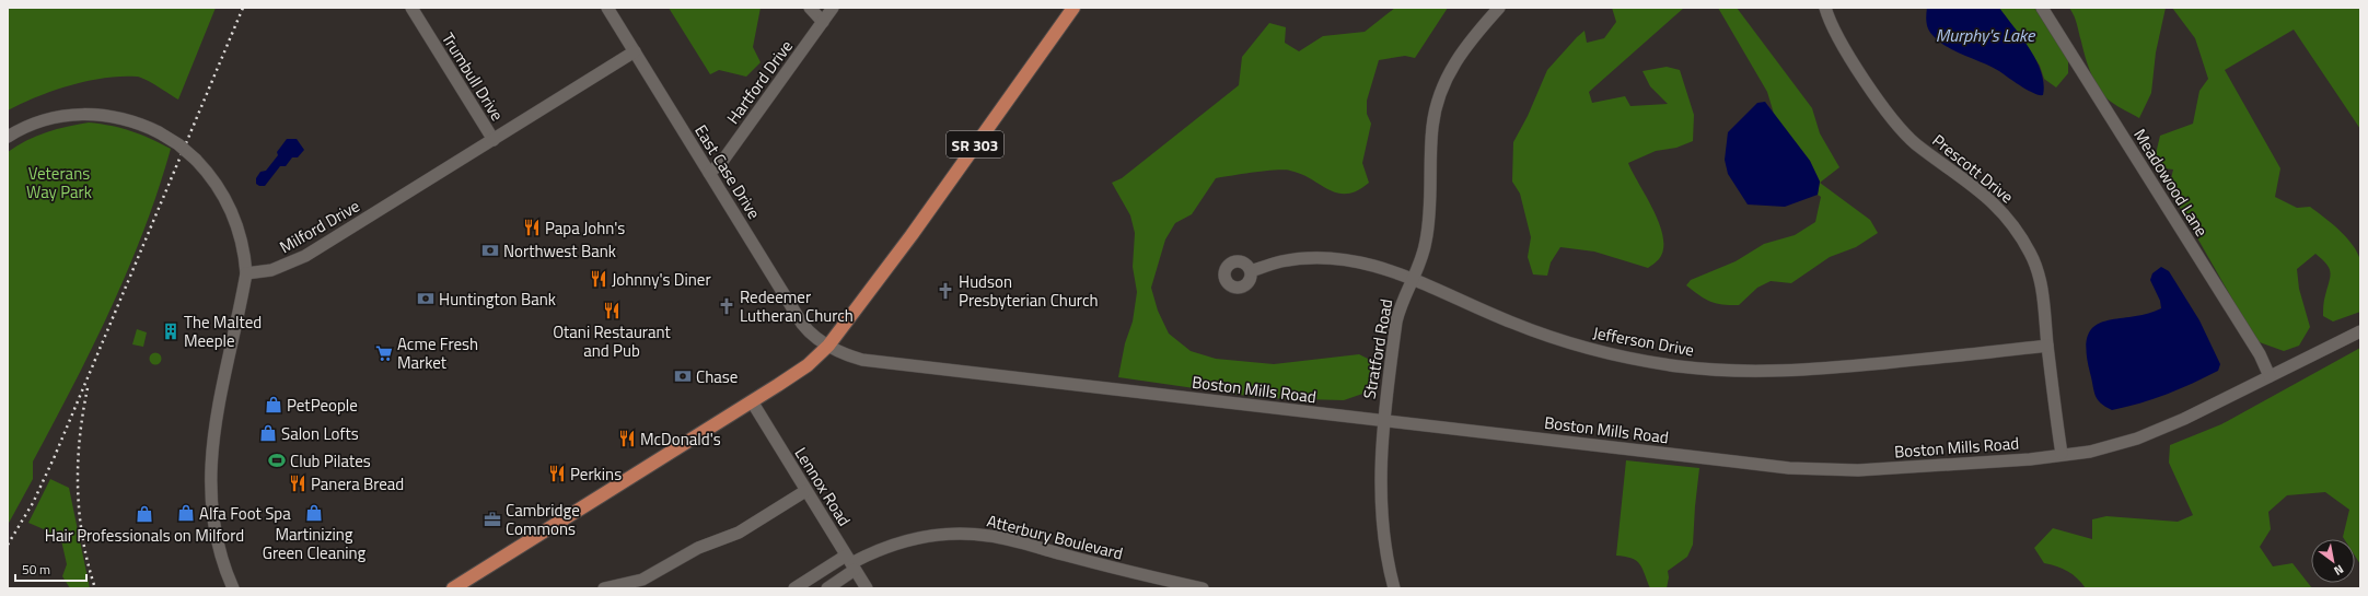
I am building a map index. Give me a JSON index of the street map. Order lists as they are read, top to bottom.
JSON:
{
  "streets": {
    "main road": ["SR 303"],
    "street": [
      "Trumbull Drive",
      "Hartford Drive",
      "Prescott Drive",
      "East Case Drive",
      "Meadowood Lane",
      "Milford Drive",
      "Jefferson Drive",
      "Stratford Road",
      "Boston Mills Road",
      "Lennox Road",
      "Atterbury Boulevard"
    ]
  },
  "crossings": [
    ["Trumbull Drive", "Milford Drive"],
    ["Hartford Drive", "East Case Drive"],
    ["SR 303", "East Case Drive"],
    ["SR 303", "Boston Mills Road"],
    ["SR 303", "Lennox Road"],
    ["Prescott Drive", "Jefferson Drive"],
    ["Prescott Drive", "Boston Mills Road"],
    ["East Case Drive", "Milford Drive"],
    ["East Case Drive", "Boston Mills Road"],
    ["Meadowood Lane", "Boston Mills Road"],
    ["Jefferson Drive", "Stratford Road"],
    ["Stratford Road", "Boston Mills Road"],
    ["Lennox Road", "Atterbury Boulevard"]
  ],
  "water": ["Murphy's Lake"],
  "parks": ["Veterans Way Park"],
  "places": {
    "restaurant": [
      "Papa John's",
      "Johnny's Diner",
      "Otani Restaurant and Pub",
      "McDonald's",
      "Perkins",
      "Panera Bread"
    ],
    "bank": ["Northwest Bank", "Huntington Bank", "Chase"],
    "church": ["Hudson Presbyterian Church", "Redeemer Lutheran Church"],
    "building": ["The Malted Meeple"],
    "supermarket": ["Acme Fresh Market"],
    "shop": [
      "PetPeople",
      "Salon Lofts",
      "Alfa Foot Spa",
      "Martinizing Green Cleaning",
      "Hair Professionals on Milford"
    ],
    "sports": ["Club Pilates"],
    "office": ["Cambridge Commons"]
  },
  "scale_bar": "50 m",
  "north": "bottom right"
}
